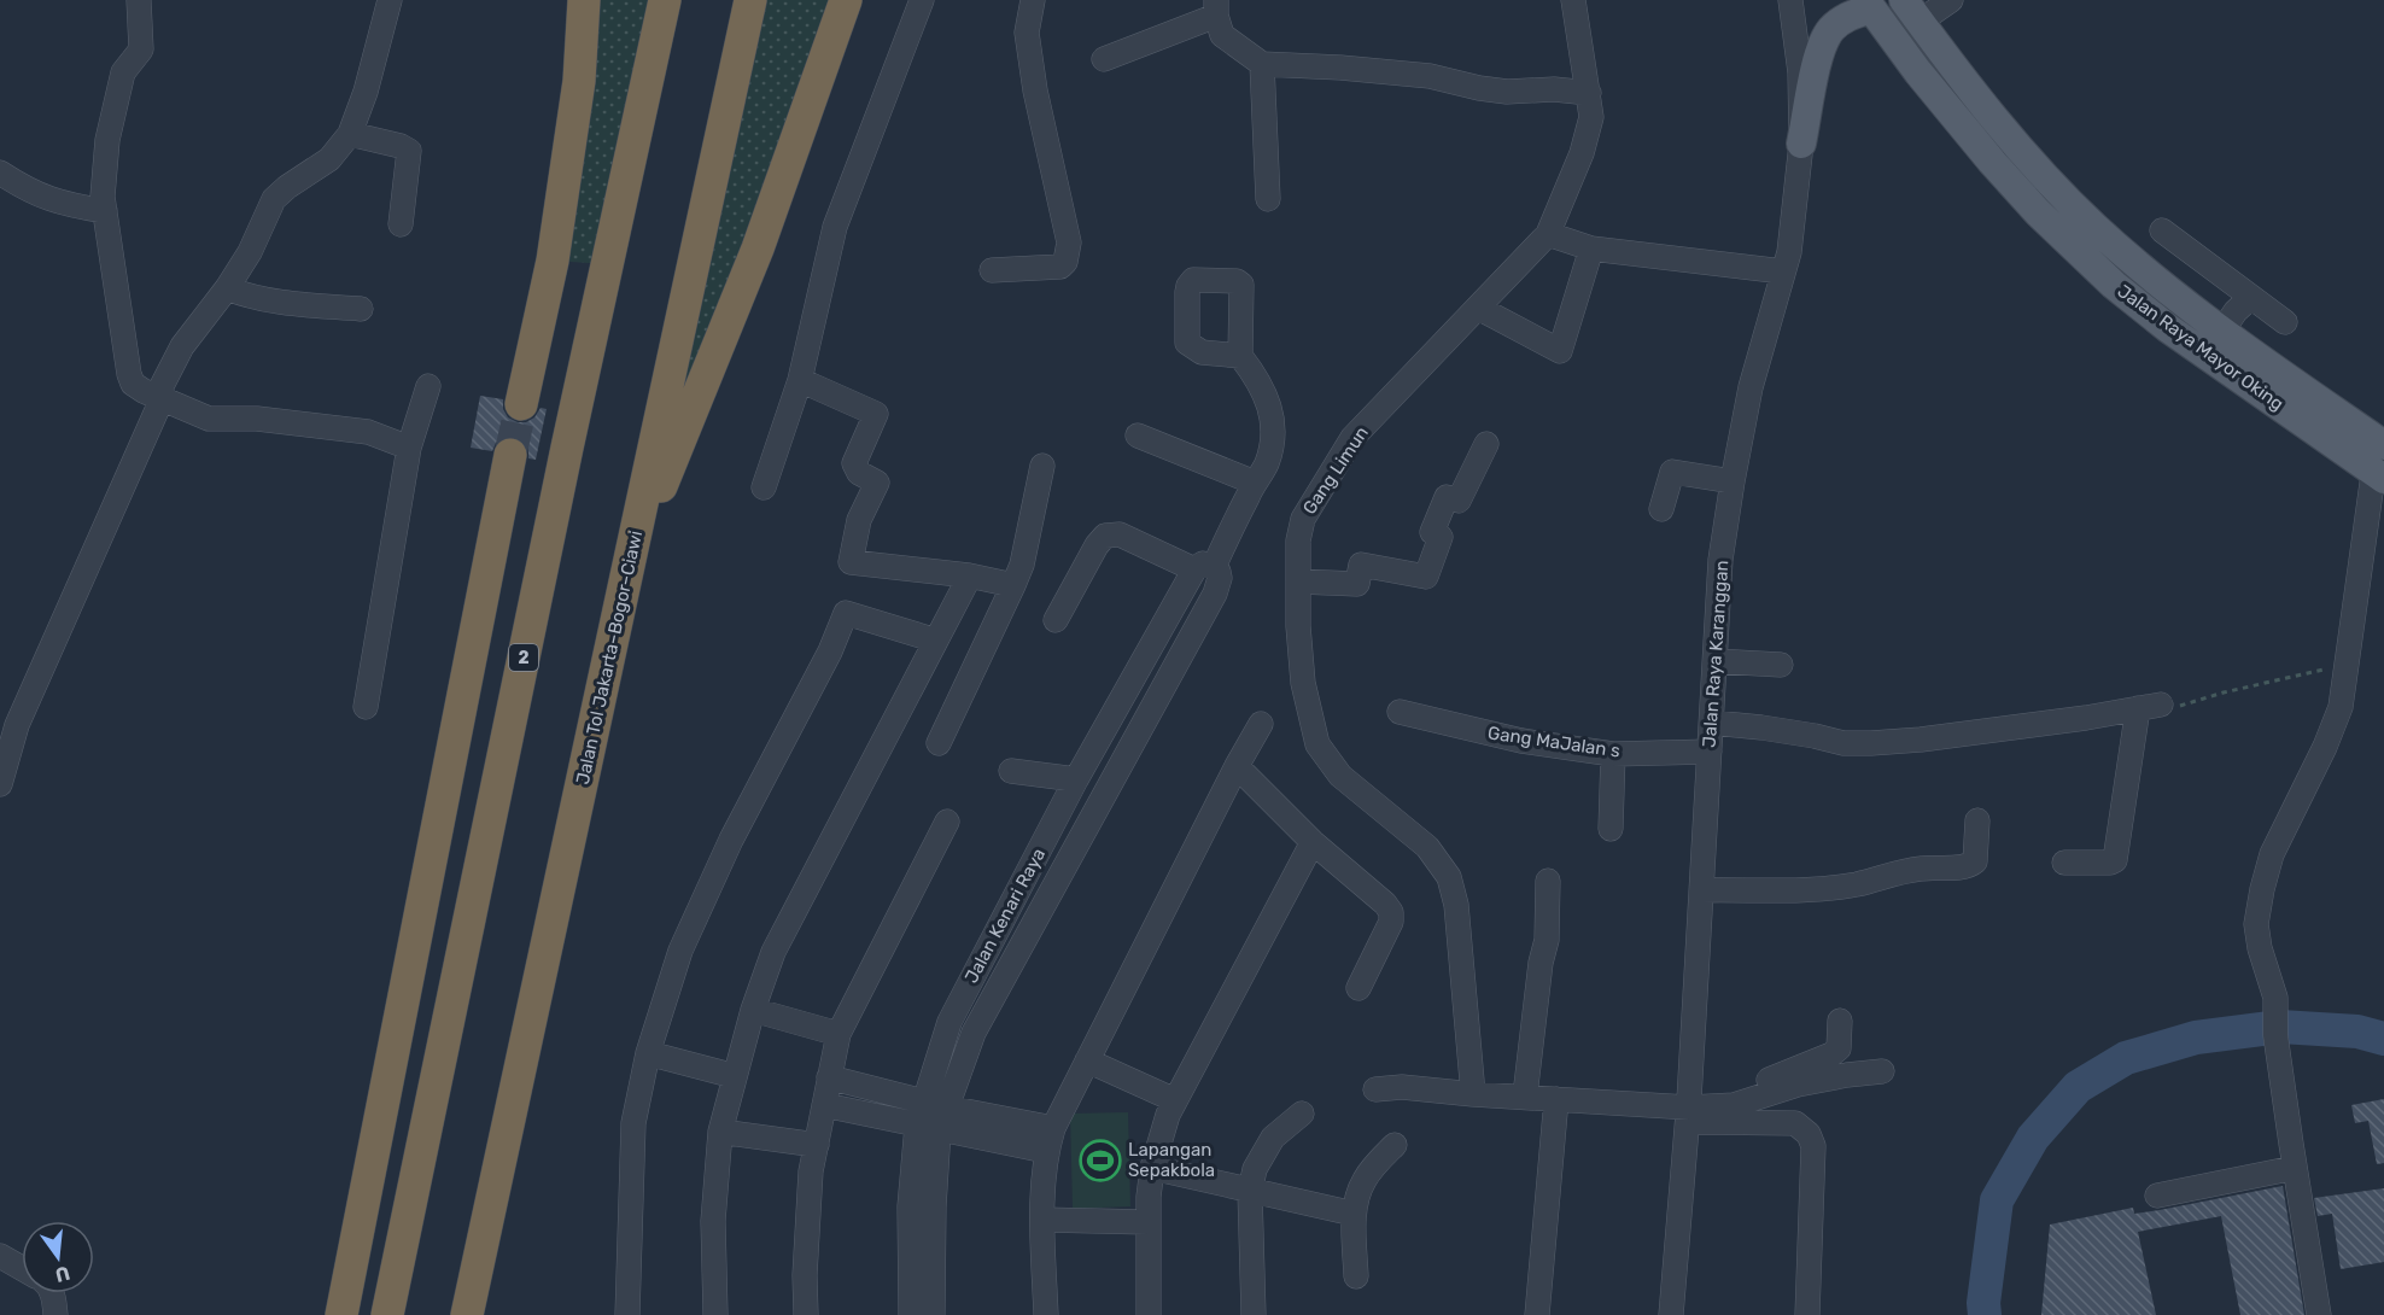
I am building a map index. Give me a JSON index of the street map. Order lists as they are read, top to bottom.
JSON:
{
  "streets": {
    "highway": ["2", "Jalan Tol Jakarta–Bogor–Ciawi"],
    "main road": ["Jalan Raya Mayor Oking"],
    "street": [
      "Gang Limun",
      "Jalan Raya Karanggan",
      "Gang MaJalan s",
      "Jalan Kenari Raya"
    ]
  },
  "crossings": [
    ["Jalan Raya Karanggan", "Gang MaJalan s"]
  ],
  "places": {
    "sports": ["Lapangan Sepakbola"]
  },
  "north": "bottom"
}
